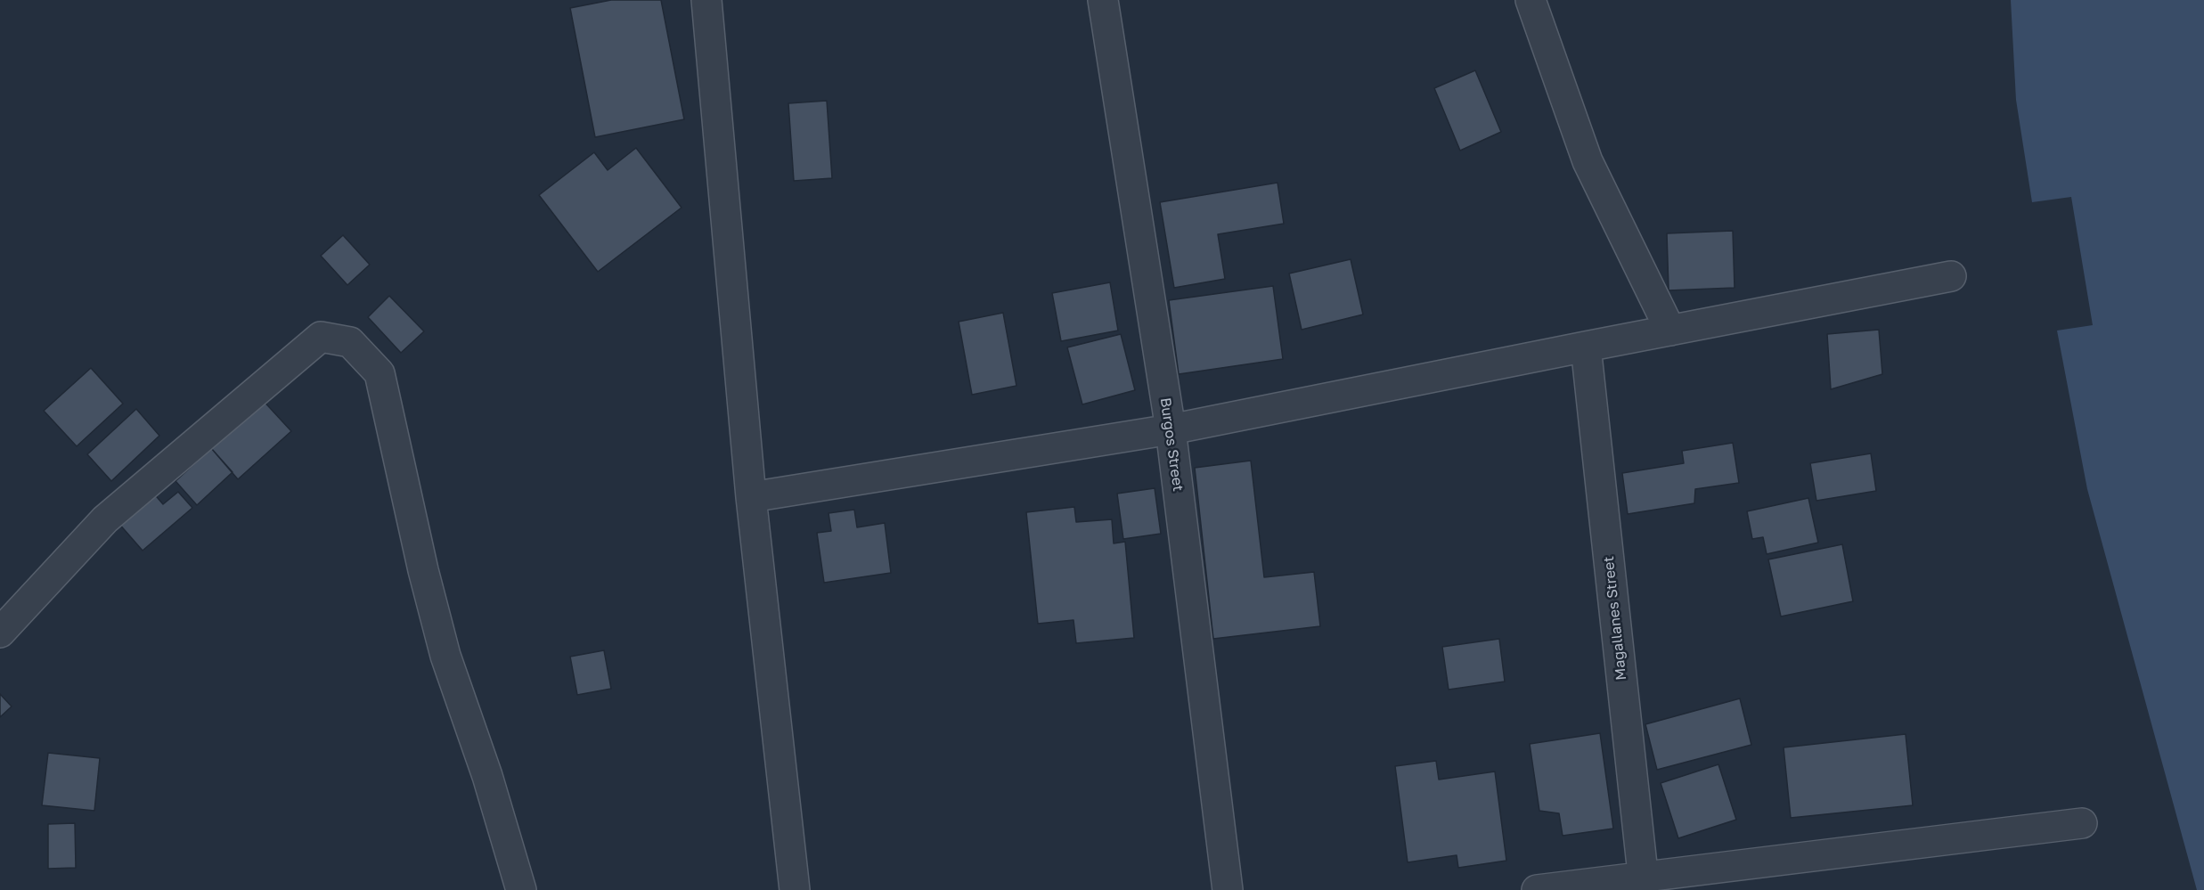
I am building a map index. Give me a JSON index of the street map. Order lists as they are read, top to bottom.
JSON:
{
  "streets": {
    "street": ["Burgos Street", "Magallanes Street"]
  }
}
